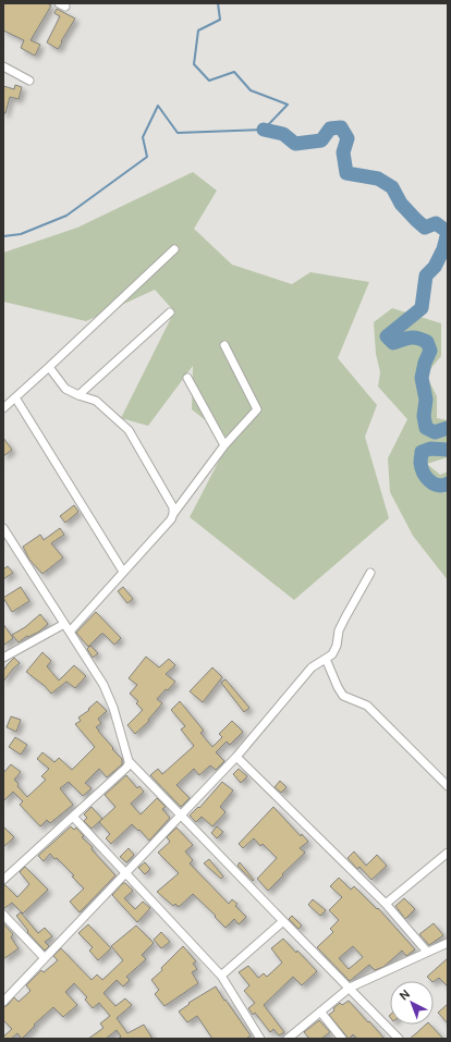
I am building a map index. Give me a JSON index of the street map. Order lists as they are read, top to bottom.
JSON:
{
  "north": "top left"
}
